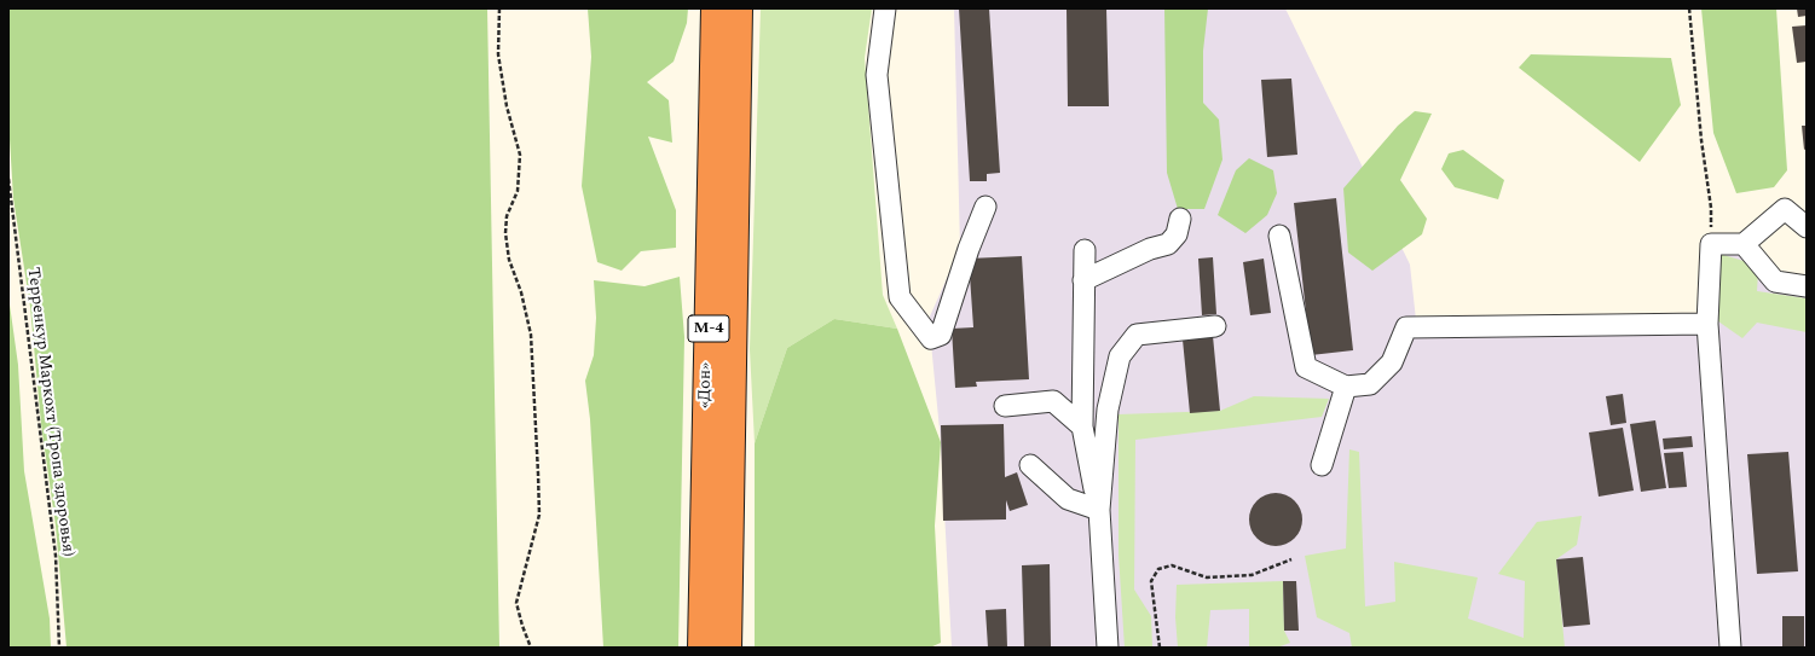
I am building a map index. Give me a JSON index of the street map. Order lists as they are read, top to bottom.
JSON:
{
  "streets": {
    "highway": ["М-4", "«Дон»"],
    "path": ["Терренкур Маркохт (Тропа здоровья)"]
  }
}
